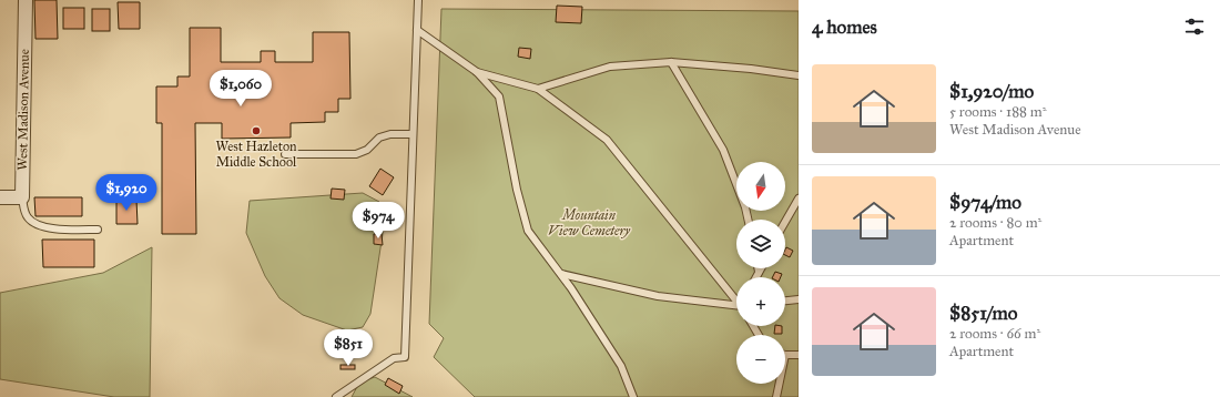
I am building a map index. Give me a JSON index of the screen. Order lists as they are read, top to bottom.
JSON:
{
  "streets": {
    "street": ["West Madison Avenue"]
  },
  "parks": ["Mountain View Cemetery"],
  "places": ["West Hazleton Middle School"],
  "north": "bottom",
  "page": {
    "heading": "4 homes",
    "list": [
      {
        "name": "$1,920/mo",
        "note": "5 rooms · 188 m² · West Madison Avenue"
      },
      {
        "name": "$974/mo",
        "note": "2 rooms · 80 m² · Apartment"
      },
      {
        "name": "$851/mo",
        "note": "2 rooms · 66 m² · Apartment"
      }
    ],
    "price": [
      "$1,060",
      "$1,920",
      "$974",
      "$851"
    ],
    "map_buttons": ["+", "−"]
  }
}
